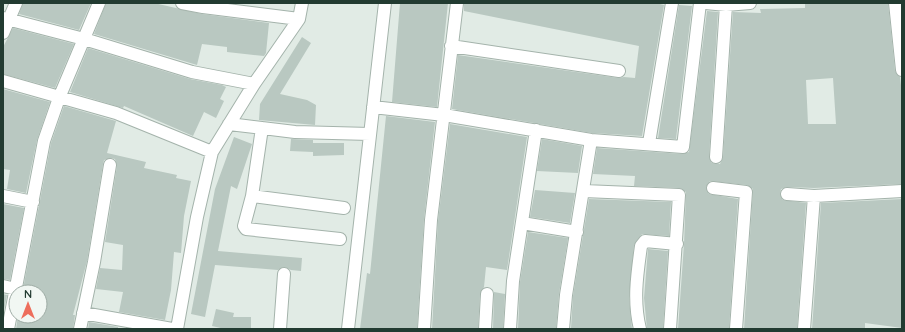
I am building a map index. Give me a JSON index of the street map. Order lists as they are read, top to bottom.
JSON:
{
  "north": "top"
}
